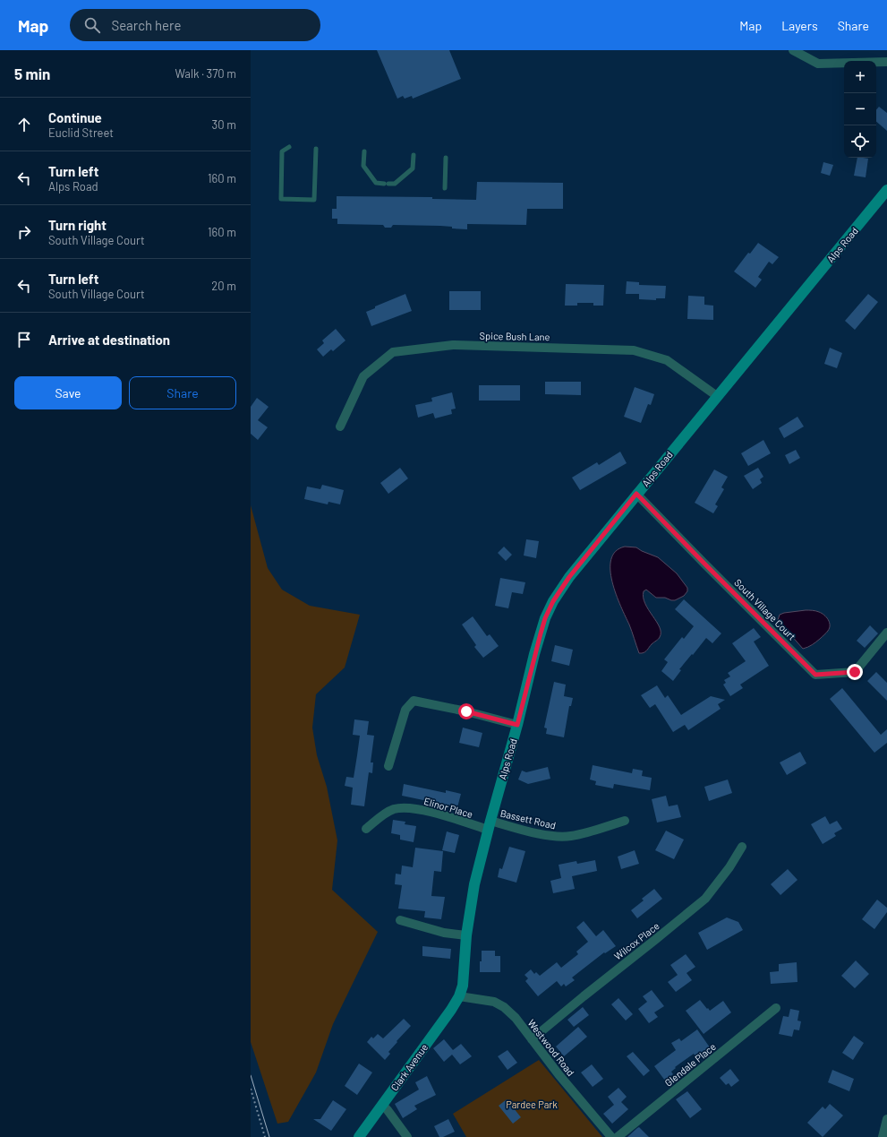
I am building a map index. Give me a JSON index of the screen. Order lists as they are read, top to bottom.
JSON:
{
  "streets": {
    "street": [
      "Alps Road",
      "Spice Bush Lane",
      "South Village Court",
      "Elinor Place",
      "Bassett Road",
      "Wilcox Place",
      "Westwood Road",
      "Glendale Place",
      "Clark Avenue"
    ]
  },
  "crossings": [
    ["Alps Road", "Spice Bush Lane"],
    ["Alps Road", "South Village Court"],
    ["Alps Road", "Elinor Place"],
    ["Alps Road", "Bassett Road"],
    ["Alps Road", "Westwood Road"],
    ["Alps Road", "Clark Avenue"],
    ["Elinor Place", "Bassett Road"],
    ["Wilcox Place", "Westwood Road"],
    ["Westwood Road", "Clark Avenue"]
  ],
  "parks": ["Pardee Park"],
  "page": {
    "header": "Map",
    "search": "Search here",
    "nav": ["Map", "Layers", "Share"],
    "heading": ["5 min", "Walk · 370 m"],
    "map_buttons": ["+", "−"],
    "list": [
      ["Continue", "Euclid Street", "30 m"],
      ["Turn left", "Alps Road", "160 m"],
      ["Turn right", "South Village Court", "160 m"],
      ["Turn left", "South Village Court", "20 m"],
      "Arrive at destination"
    ],
    "buttons": ["Save", "Share"]
  }
}
